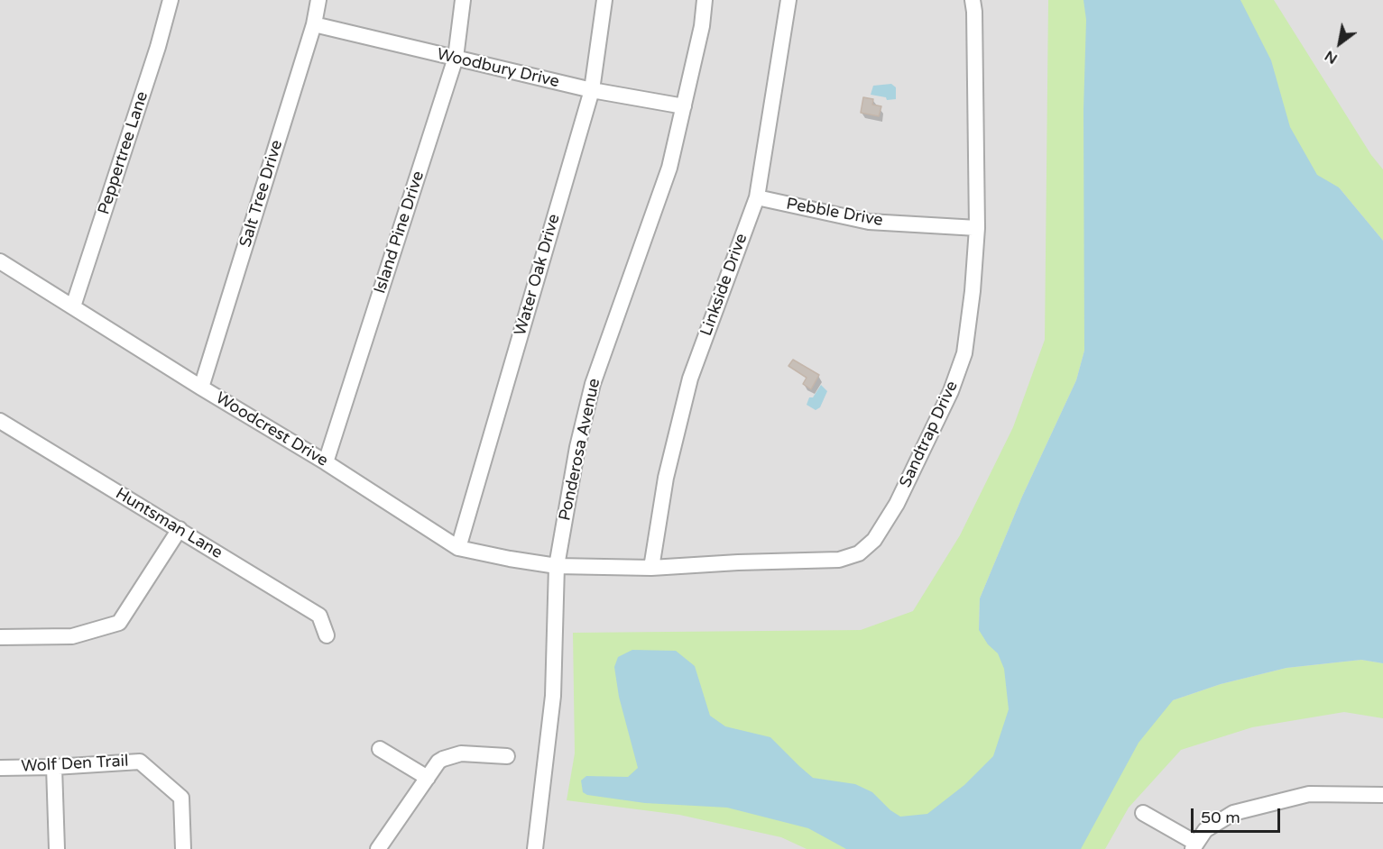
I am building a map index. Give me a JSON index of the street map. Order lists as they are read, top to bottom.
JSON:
{
  "streets": {
    "street": [
      "Woodbury Drive",
      "Peppertree Lane",
      "Salt Tree Drive",
      "Pebble Drive",
      "Island Pine Drive",
      "Water Oak Drive",
      "Linkside Drive",
      "Woodcrest Drive",
      "Sandtrap Drive",
      "Ponderosa Avenue",
      "Huntsman Lane",
      "Wolf Den Trail"
    ]
  },
  "crossings": [
    ["Woodbury Drive", "Salt Tree Drive"],
    ["Woodbury Drive", "Island Pine Drive"],
    ["Woodbury Drive", "Water Oak Drive"],
    ["Woodbury Drive", "Ponderosa Avenue"],
    ["Peppertree Lane", "Woodcrest Drive"],
    ["Salt Tree Drive", "Woodcrest Drive"],
    ["Pebble Drive", "Linkside Drive"],
    ["Pebble Drive", "Sandtrap Drive"],
    ["Island Pine Drive", "Woodcrest Drive"],
    ["Water Oak Drive", "Woodcrest Drive"],
    ["Linkside Drive", "Sandtrap Drive"],
    ["Woodcrest Drive", "Sandtrap Drive"],
    ["Woodcrest Drive", "Ponderosa Avenue"],
    ["Sandtrap Drive", "Ponderosa Avenue"]
  ],
  "scale_bar": "50 m",
  "north": "bottom left"
}
